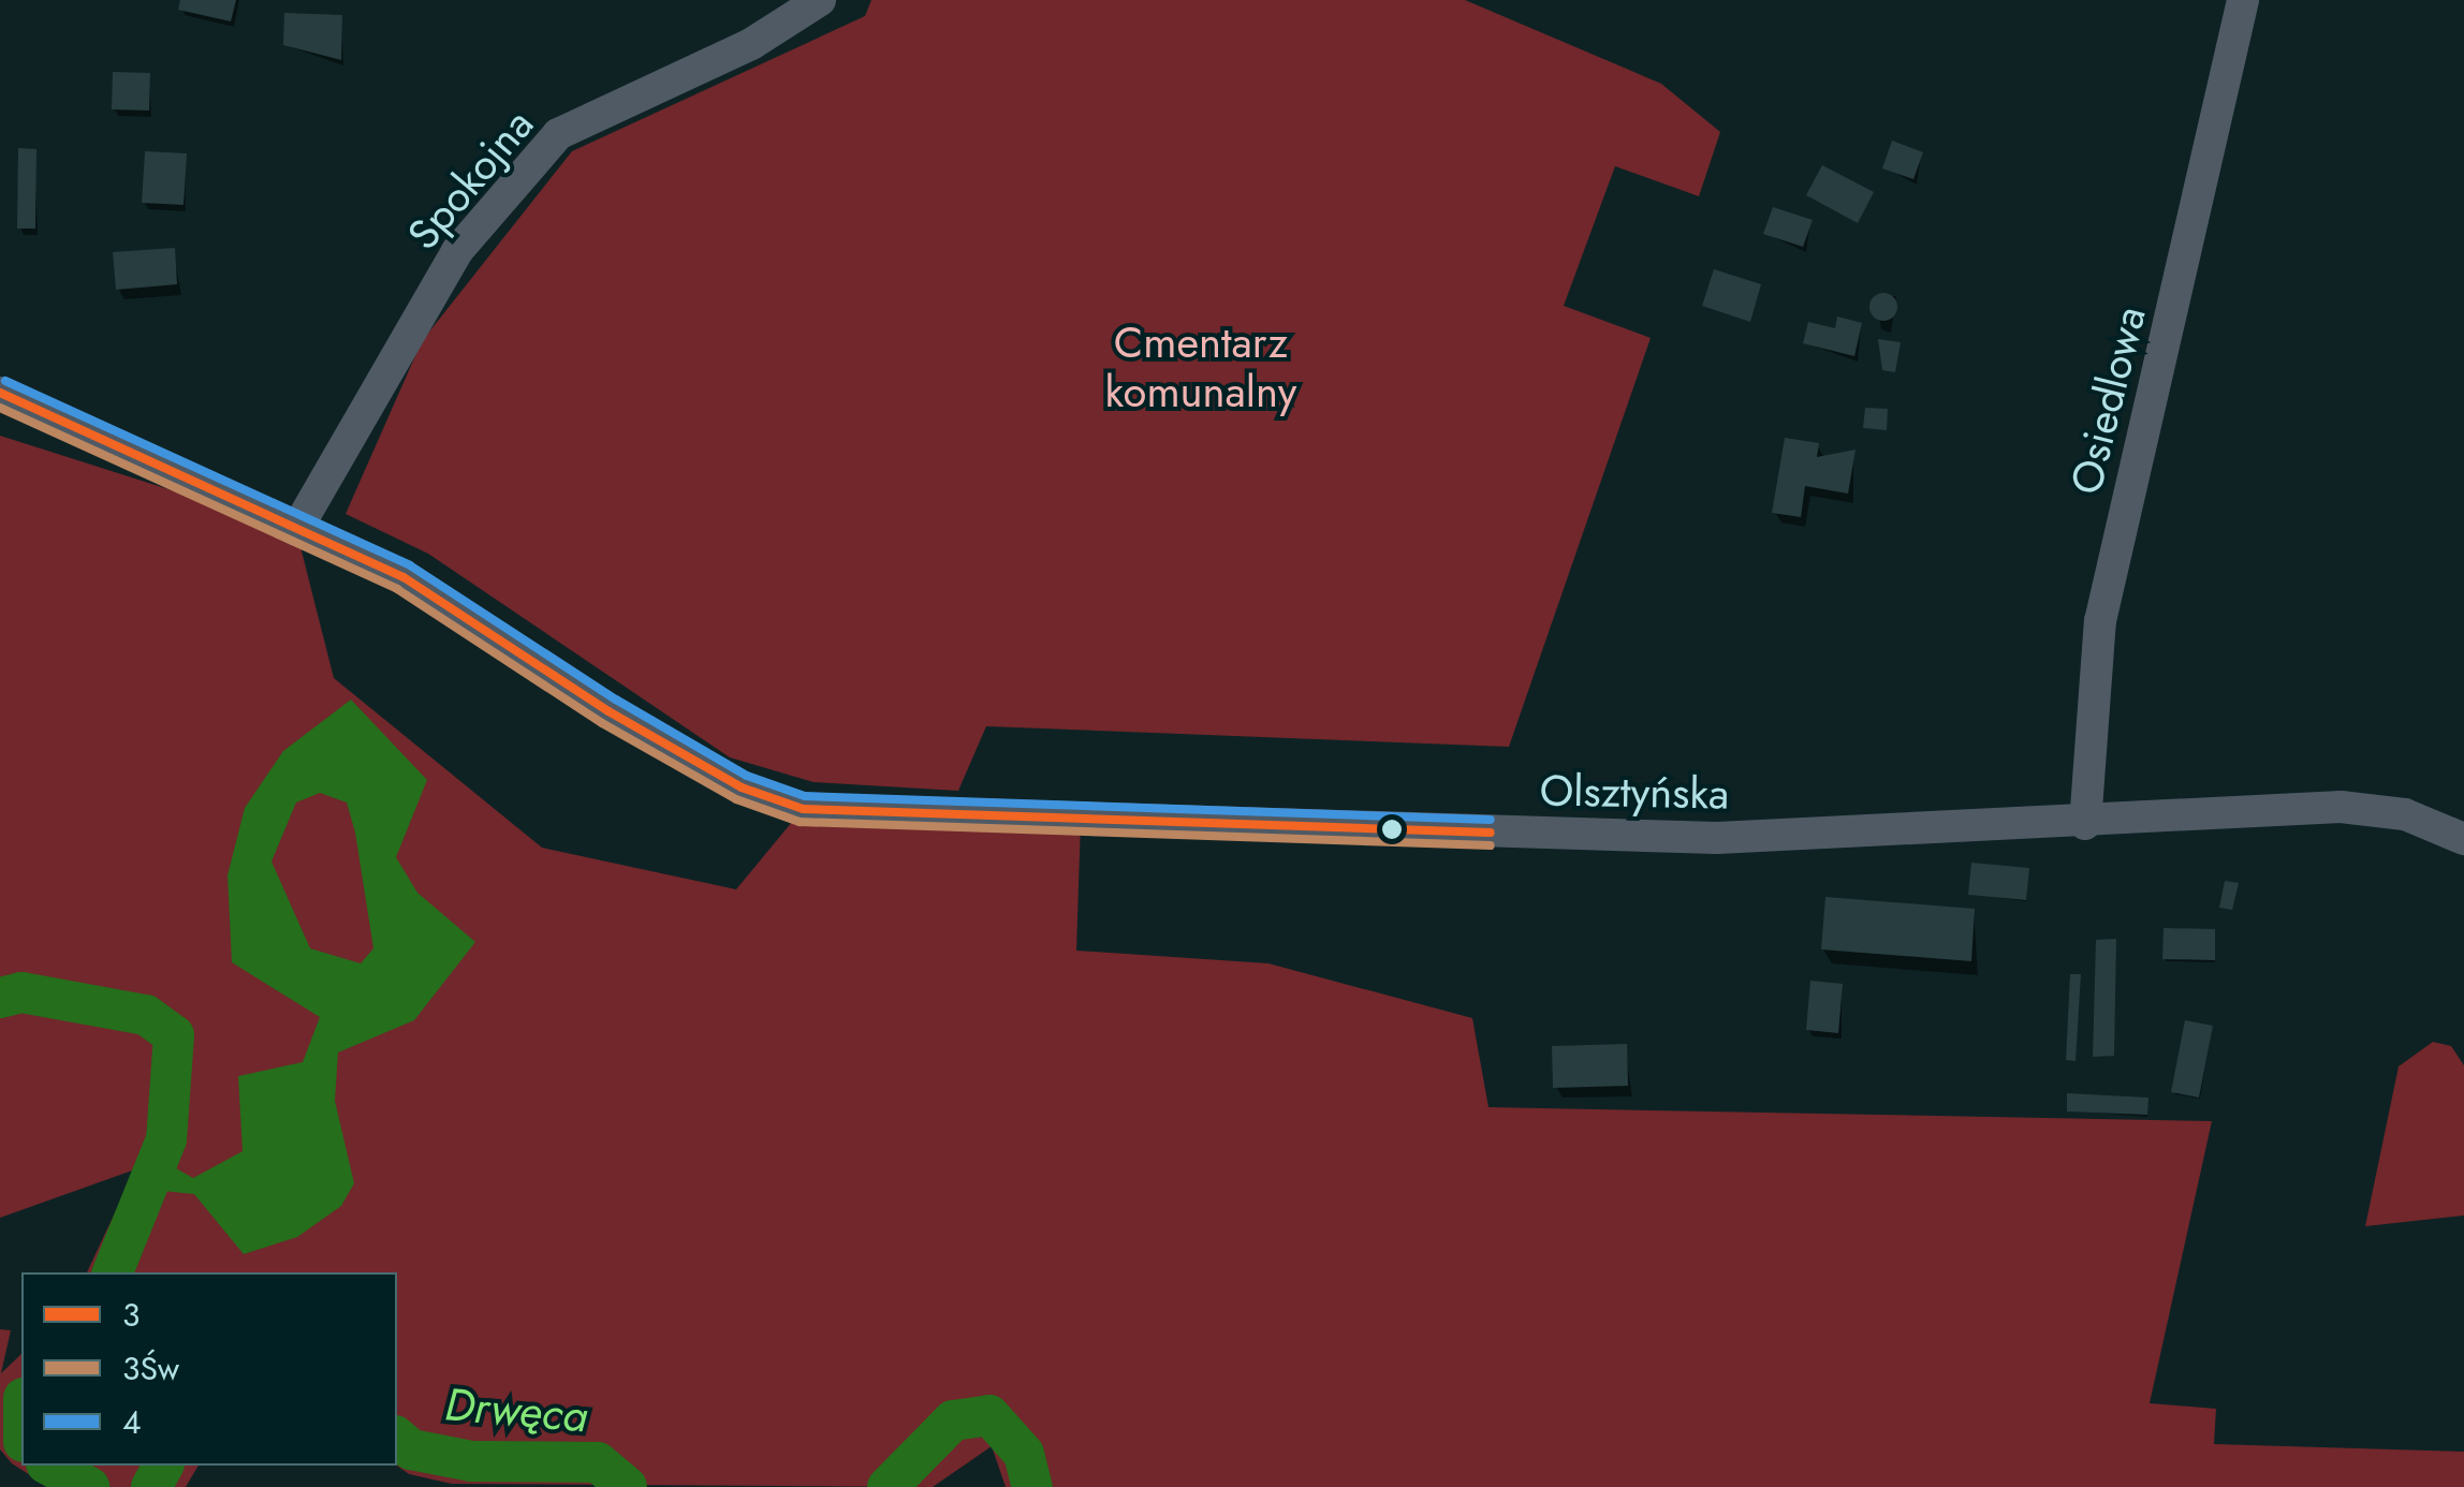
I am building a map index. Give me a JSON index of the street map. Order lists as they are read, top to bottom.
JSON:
{
  "streets": {
    "street": ["Spokojna", "Osiedlowa", "Olsztyńska"]
  },
  "crossings": [
    ["Spokojna", "Olsztyńska"],
    ["Osiedlowa", "Olsztyńska"]
  ],
  "water": ["Drwęca"],
  "parks": ["Cmentarz komunalny"],
  "lines": ["transit line 4", "transit line 3", "transit line 3Św"],
  "legend": ["3", "3Św", "4"]
}
